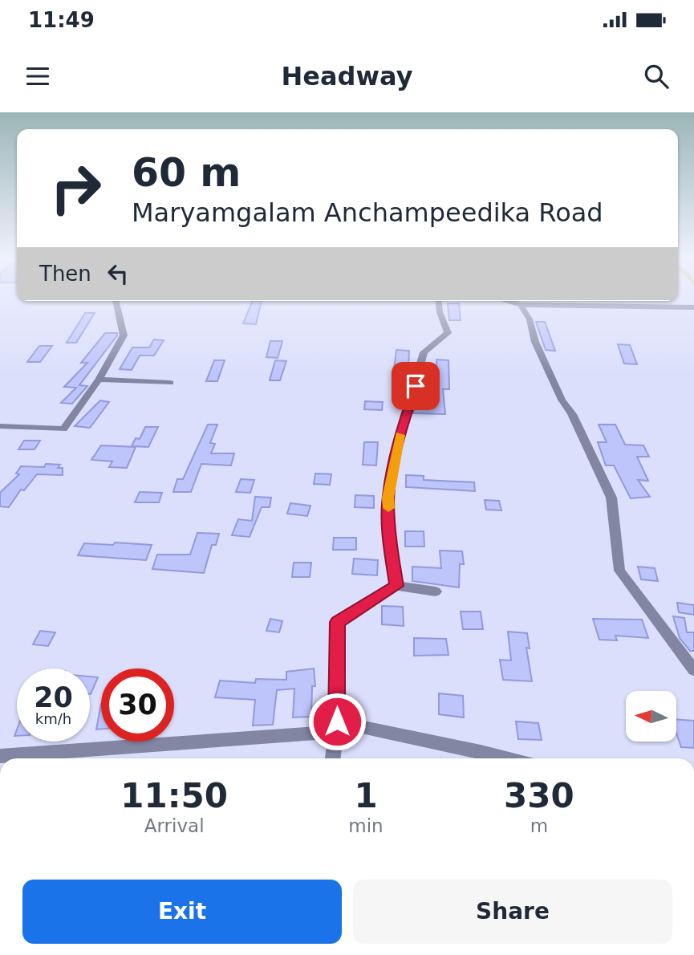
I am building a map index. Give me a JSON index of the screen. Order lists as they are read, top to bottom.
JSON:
{
  "north": "left",
  "page": {
    "status": "11:49",
    "header": "Headway",
    "turn": ["60 m", "Maryamgalam Anchampeedika Road"],
    "then": "Then",
    "speed": "20 km/h",
    "limit": "30",
    "eta": [
      "11:50",
      "Arrival",
      "1",
      "min",
      "330",
      "m"
    ],
    "buttons": ["Exit", "Share"]
  }
}
